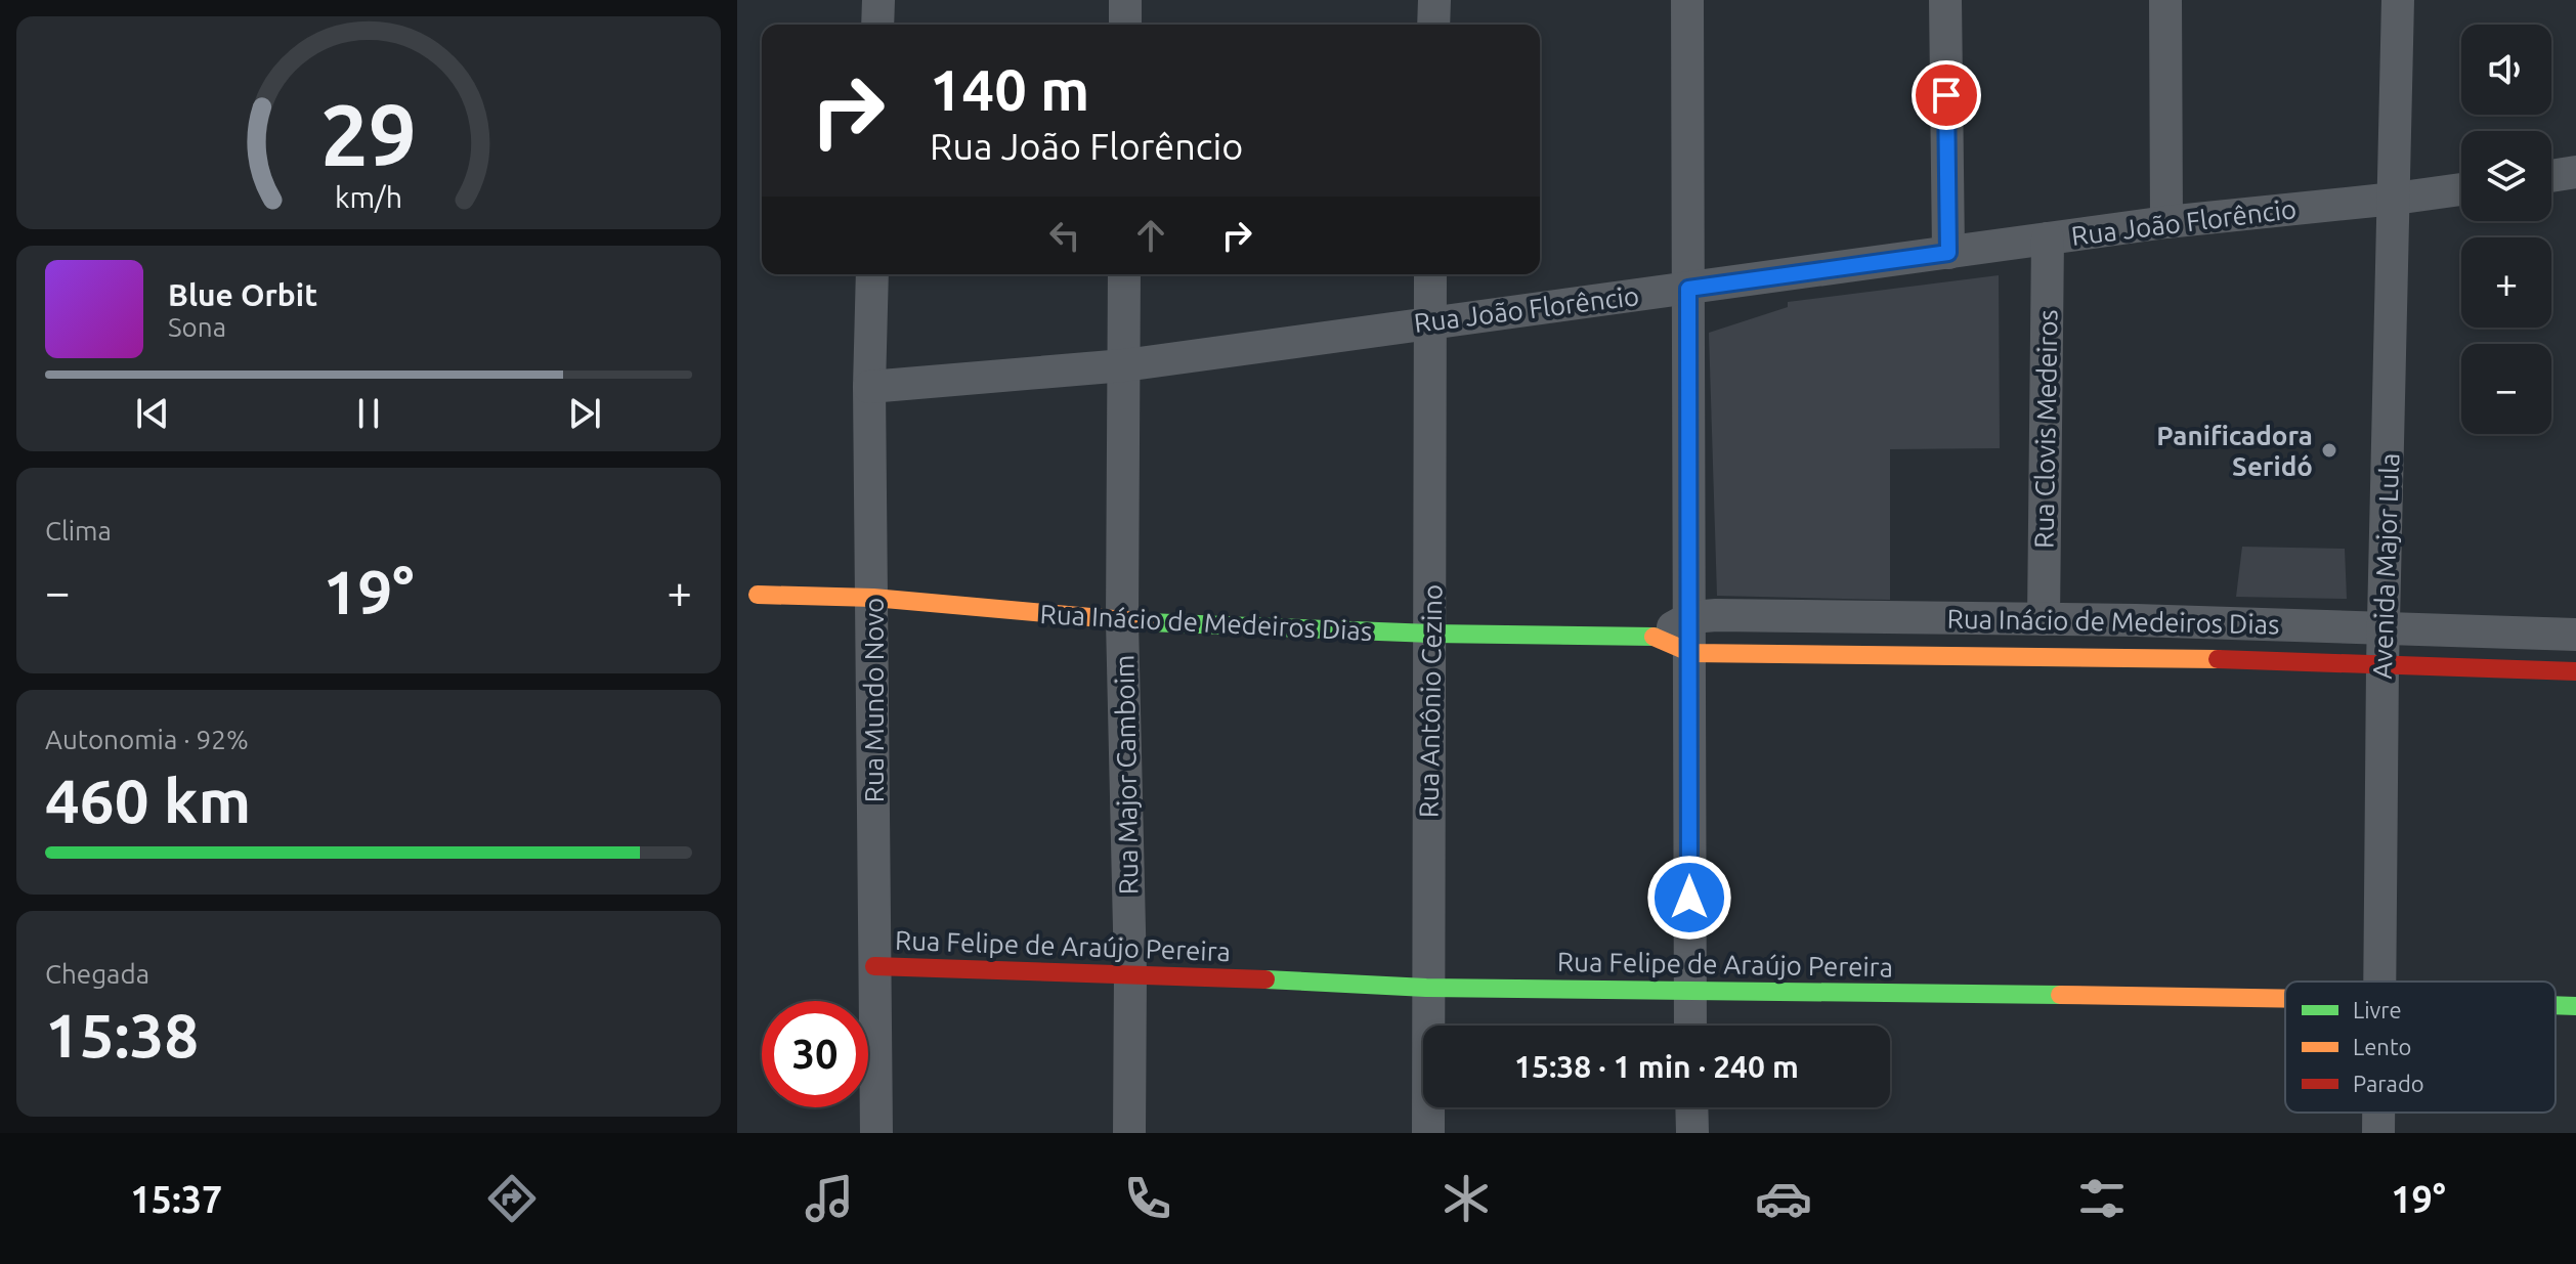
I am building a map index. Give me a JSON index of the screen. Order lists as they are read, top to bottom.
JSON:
{
  "streets": {
    "street": [
      "Rua João Florêncio",
      "Rua Clovis Medeiros",
      "Avenida Major Lula",
      "Rua Inácio de Medeiros Dias",
      "Rua Mundo Novo",
      "Rua Antônio Cezino",
      "Rua Major Camboim",
      "Rua Felipe de Araújo Pereira"
    ]
  },
  "crossings": [
    ["Rua João Florêncio", "Rua Clovis Medeiros"],
    ["Rua João Florêncio", "Avenida Major Lula"],
    ["Rua João Florêncio", "Rua Mundo Novo"],
    ["Rua João Florêncio", "Rua Antônio Cezino"],
    ["Rua João Florêncio", "Rua Major Camboim"],
    ["Rua Clovis Medeiros", "Rua Inácio de Medeiros Dias"],
    ["Avenida Major Lula", "Rua Inácio de Medeiros Dias"],
    ["Rua Inácio de Medeiros Dias", "Rua Mundo Novo"],
    ["Rua Inácio de Medeiros Dias", "Rua Antônio Cezino"],
    ["Rua Inácio de Medeiros Dias", "Rua Major Camboim"],
    ["Rua Mundo Novo", "Rua Felipe de Araújo Pereira"],
    ["Rua Antônio Cezino", "Rua Felipe de Araújo Pereira"],
    ["Rua Major Camboim", "Rua Felipe de Araújo Pereira"]
  ],
  "places": ["Panificadora Seridó"],
  "legend": ["Livre", "Lento", "Parado"],
  "page": {
    "map_buttons": ["+", "−"],
    "turn": ["140 m", "Rua João Florêncio"],
    "song": ["Blue Orbit", "Sona"],
    "tile": [
      "Clima",
      ["Autonomia · 92%", "460 km"],
      ["Chegada", "15:38"]
    ],
    "heat": ["−", "19°", "+"],
    "limit": "30",
    "trip": "15:38 · 1 min · 240 m",
    "tabs": ["15:37", "19°"],
    "gauge": ["29", "km/h"]
  }
}
